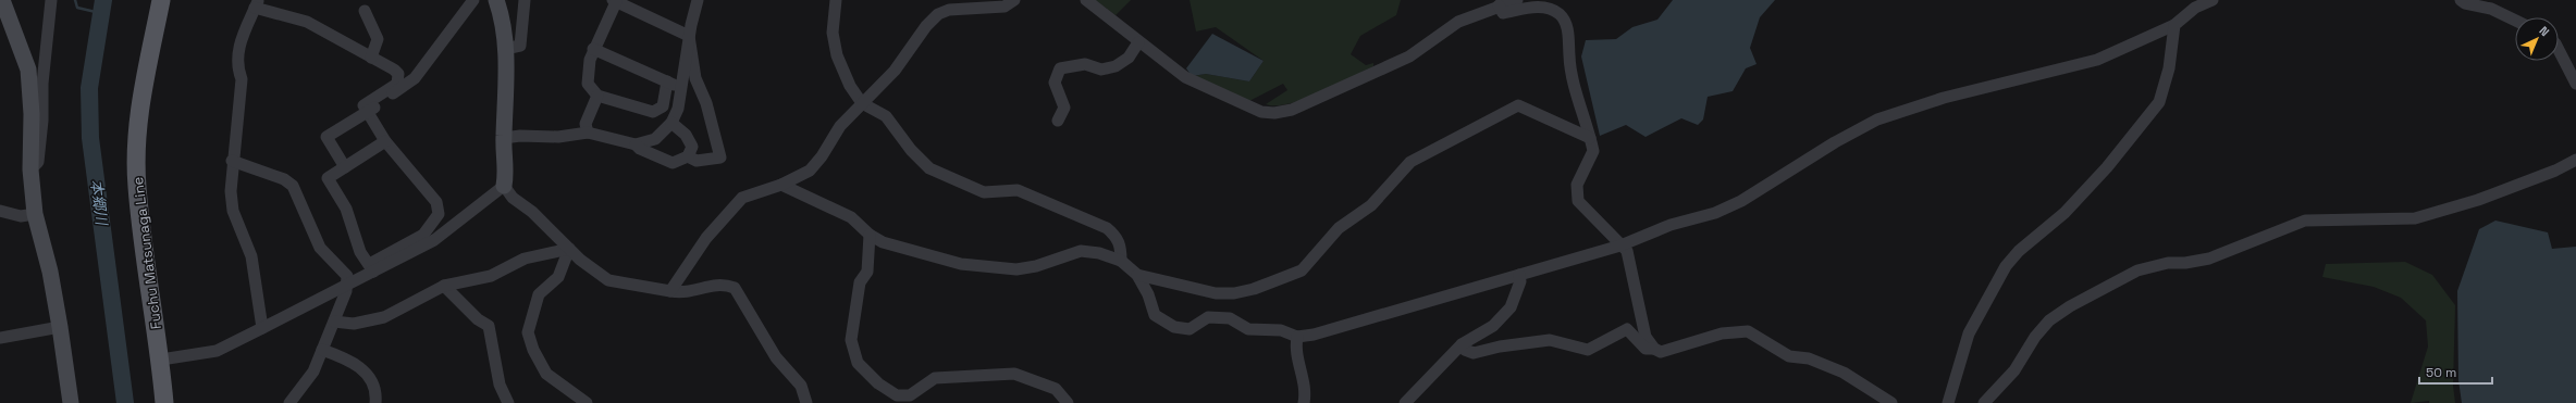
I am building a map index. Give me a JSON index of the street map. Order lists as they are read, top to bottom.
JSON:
{
  "streets": {
    "main road": ["Fuchu Matsunaga Line"]
  },
  "water": ["本郷川"],
  "scale_bar": "50 m",
  "north": "top right"
}
